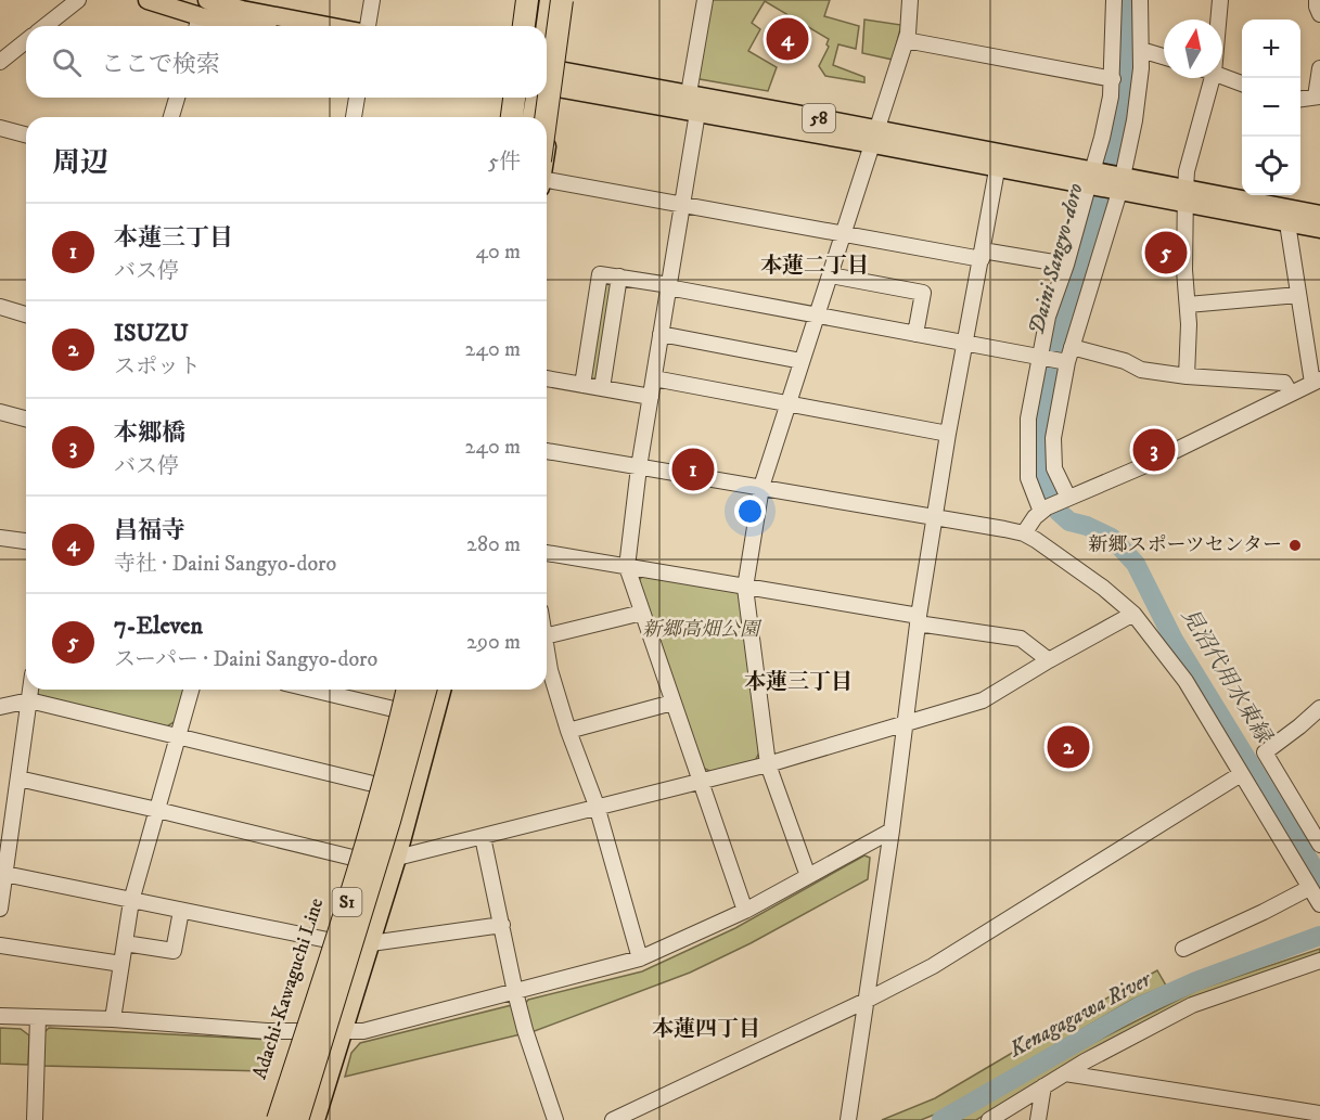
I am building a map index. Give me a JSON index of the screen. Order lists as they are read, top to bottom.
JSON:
{
  "streets": {
    "highway": ["S1"],
    "main road": ["58", "Adachi-Kawaguchi Line"]
  },
  "districts": ["本蓮二丁目", "本蓮三丁目", "本蓮四丁目"],
  "water": ["Daini Sangyo-doro", "見沼代用水東縁", "Kenagagawa River"],
  "parks": ["新郷高畑公園"],
  "places": ["新郷スポーツセンター"],
  "north": "top",
  "page": {
    "pins": [
      "4",
      "5",
      "3",
      "1",
      "2"
    ],
    "map_buttons": ["+", "−"],
    "search": "ここで検索",
    "heading": ["周辺", "5件"],
    "list": [
      {
        "mark": "1",
        "name": "本蓮三丁目",
        "note": "バス停",
        "value": "40 m"
      },
      {
        "mark": "2",
        "name": "ISUZU",
        "note": "スポット",
        "value": "240 m"
      },
      {
        "mark": "3",
        "name": "本郷橋",
        "note": "バス停",
        "value": "240 m"
      },
      {
        "mark": "4",
        "name": "昌福寺",
        "note": "寺社 · Daini Sangyo-doro",
        "value": "280 m"
      },
      {
        "mark": "5",
        "name": "7-Eleven",
        "note": "スーパー · Daini Sangyo-doro",
        "value": "290 m"
      }
    ]
  }
}
